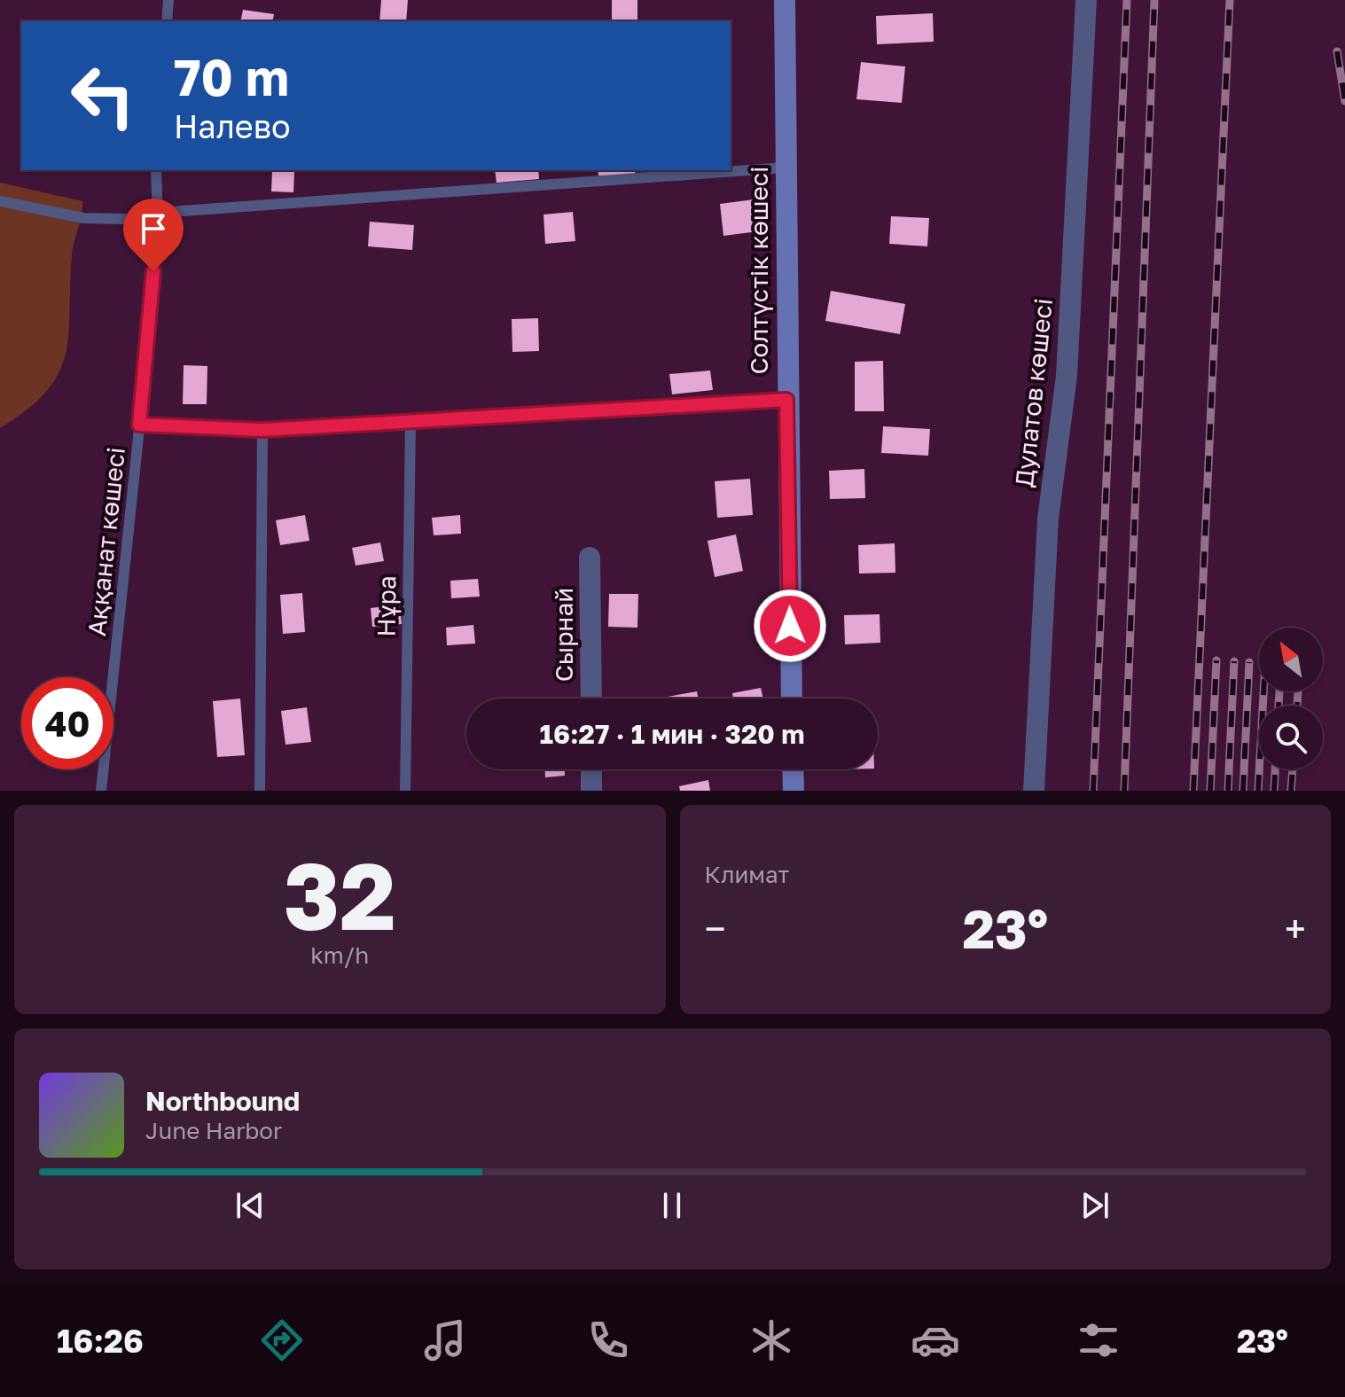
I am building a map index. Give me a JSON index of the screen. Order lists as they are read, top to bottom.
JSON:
{
  "streets": {
    "street": ["Солтүстік көшесі", "Дулатов көшесі", "Сырнай"],
    "lane": ["Аққанат көшесі", "Нұра"]
  },
  "north": "top left",
  "page": {
    "turn": ["70 m", "Налево"],
    "limit": "40",
    "trip": "16:27 · 1 мин · 320 m",
    "tile": [
      ["32", "km/h"],
      "Климат"
    ],
    "heat": ["−", "23°", "+"],
    "song": ["Northbound", "June Harbor"],
    "tabs": ["16:26", "23°"]
  }
}
